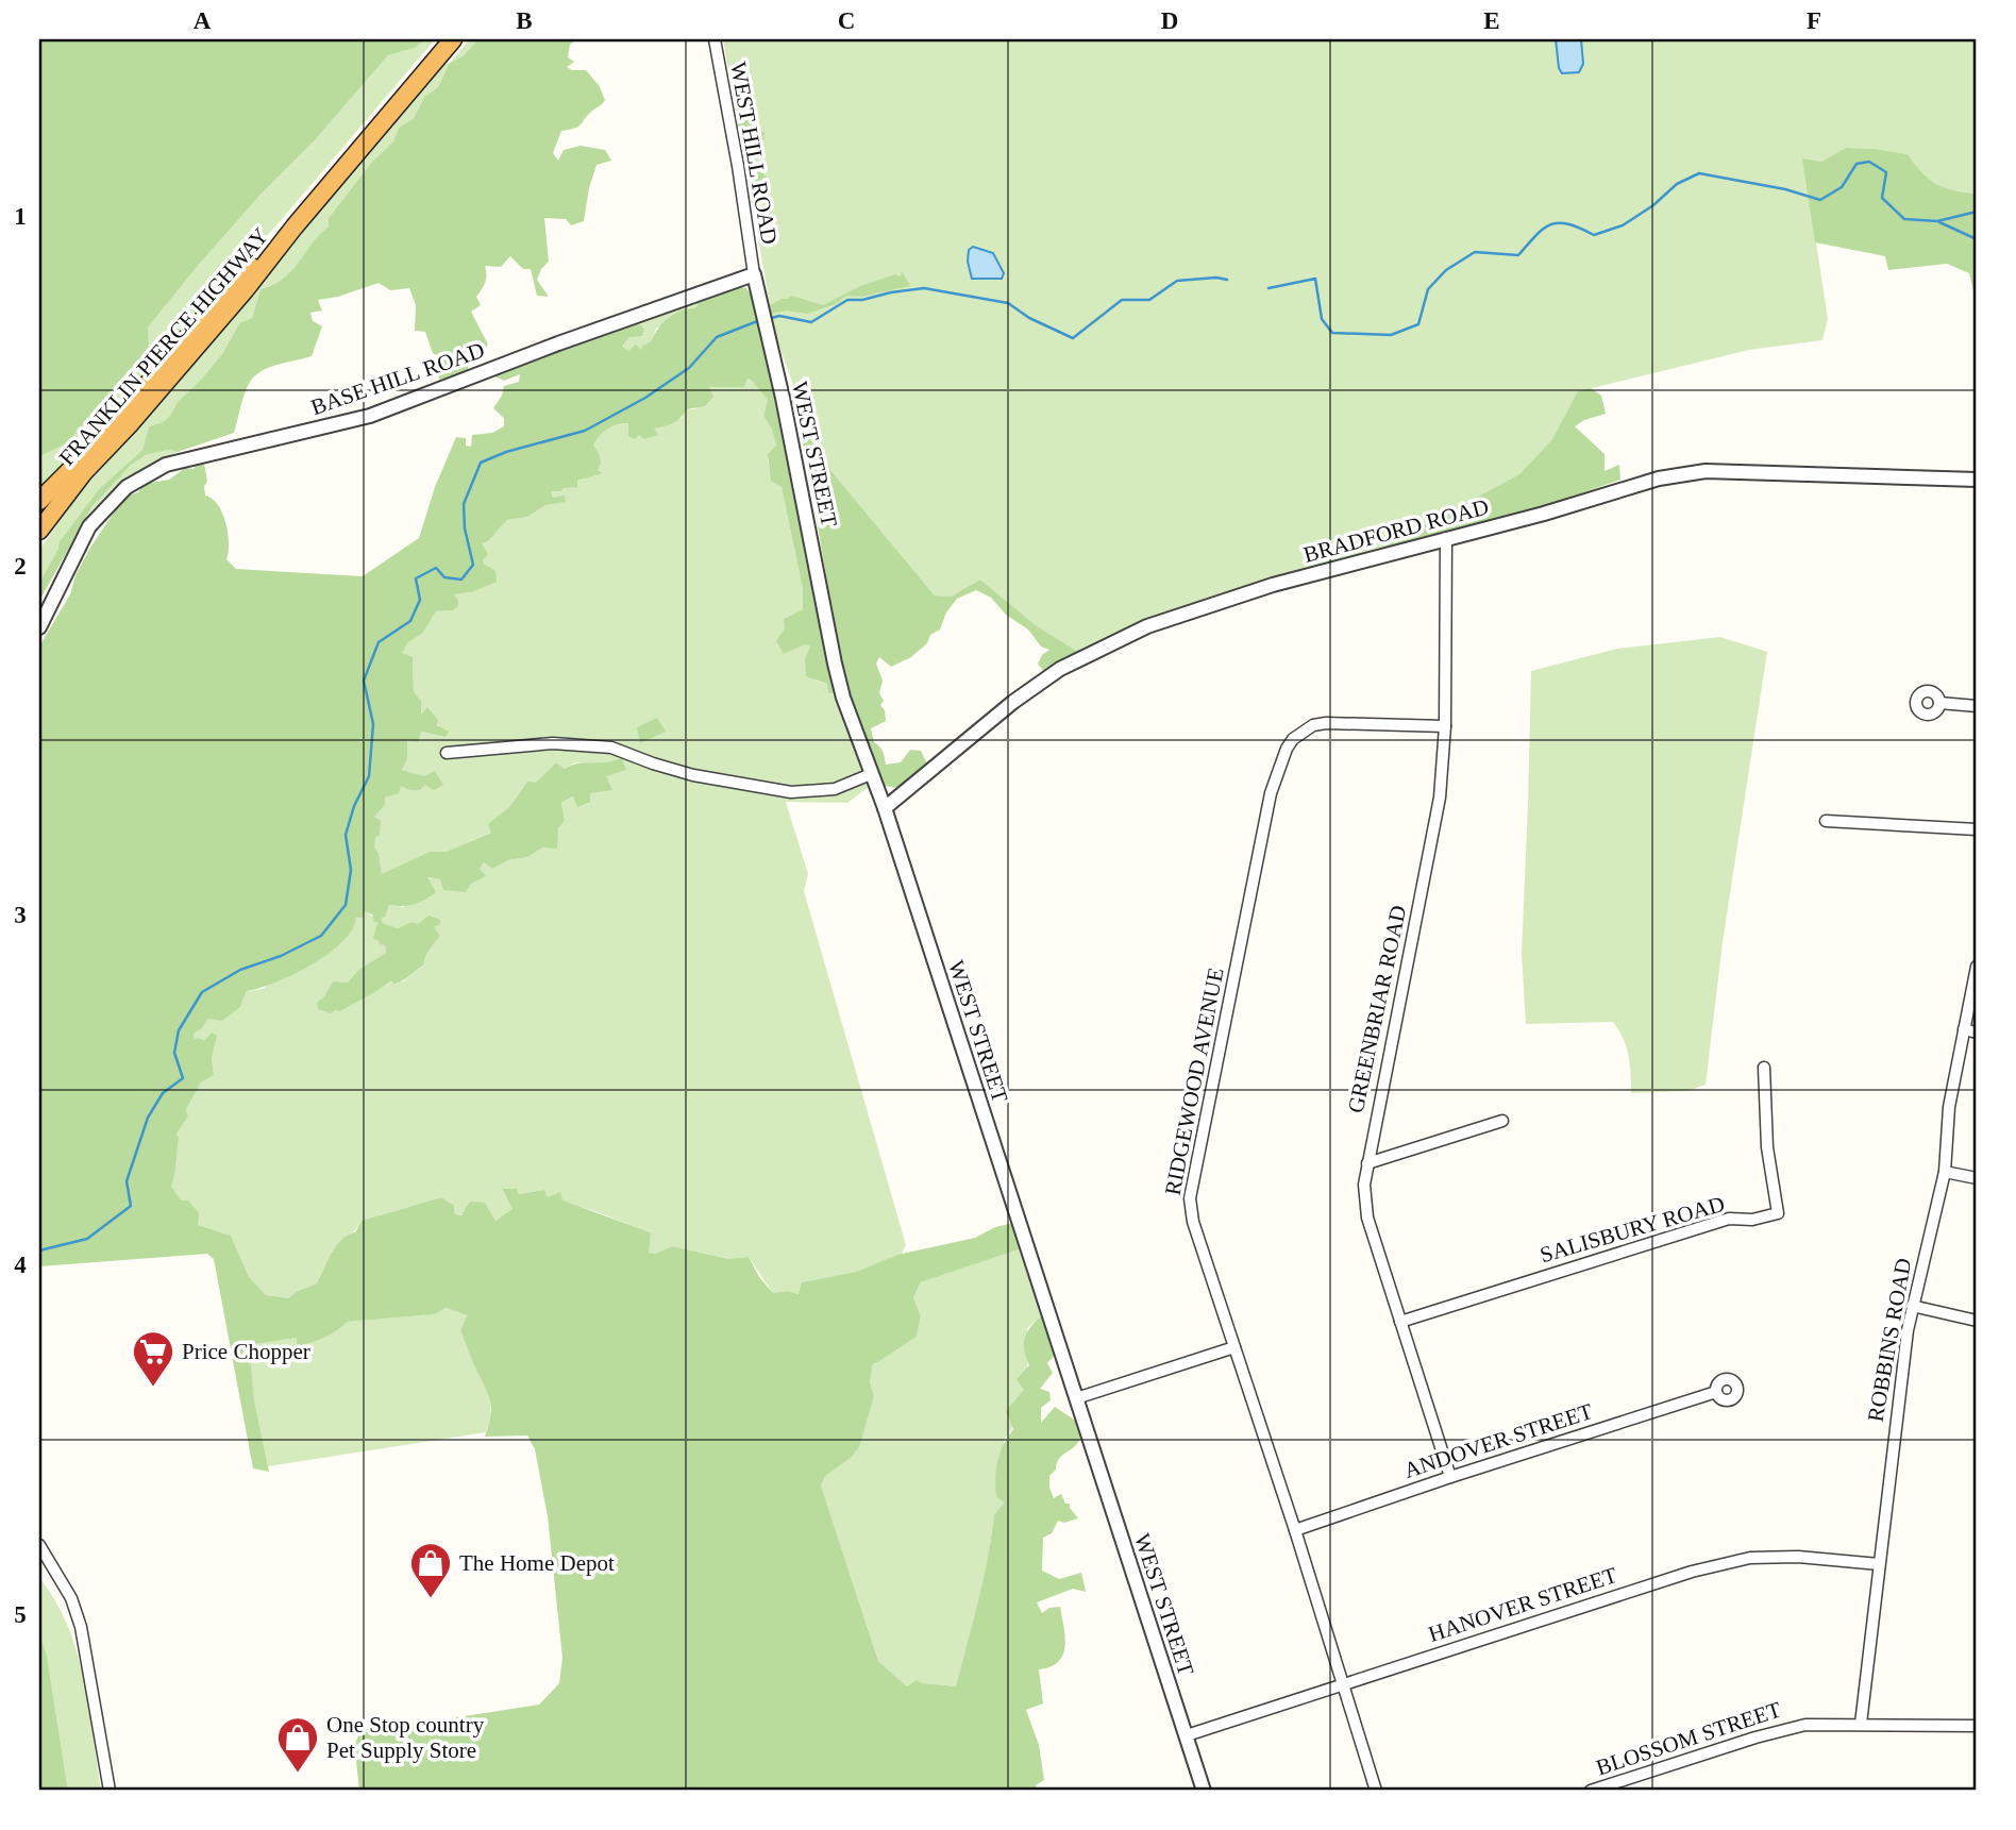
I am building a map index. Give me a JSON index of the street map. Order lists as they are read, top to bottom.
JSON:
{
  "streets": {
    "highway": ["FRANKLIN PIERCE HIGHWAY"],
    "street": [
      "WEST HILL ROAD",
      "BASE HILL ROAD",
      "WEST STREET",
      "BRADFORD ROAD",
      "GREENBRIAR ROAD",
      "RIDGEWOOD AVENUE",
      "SALISBURY ROAD",
      "ROBBINS ROAD",
      "ANDOVER STREET",
      "HANOVER STREET",
      "BLOSSOM STREET"
    ]
  },
  "crossings": [
    ["WEST HILL ROAD", "BASE HILL ROAD"],
    ["WEST HILL ROAD", "WEST STREET"],
    ["BASE HILL ROAD", "WEST STREET"],
    ["WEST STREET", "BRADFORD ROAD"],
    ["WEST STREET", "HANOVER STREET"],
    ["BRADFORD ROAD", "GREENBRIAR ROAD"],
    ["GREENBRIAR ROAD", "RIDGEWOOD AVENUE"],
    ["GREENBRIAR ROAD", "SALISBURY ROAD"],
    ["GREENBRIAR ROAD", "ANDOVER STREET"],
    ["RIDGEWOOD AVENUE", "ANDOVER STREET"],
    ["RIDGEWOOD AVENUE", "HANOVER STREET"],
    ["ROBBINS ROAD", "HANOVER STREET"],
    ["ROBBINS ROAD", "BLOSSOM STREET"]
  ],
  "places": {
    "supermarket": ["Price Chopper"],
    "shop": ["The Home Depot", "One Stop country Pet Supply Store"]
  },
  "grid": {
    "columns": [
      "A",
      "B",
      "C",
      "D",
      "E",
      "F"
    ],
    "rows": [
      "1",
      "2",
      "3",
      "4",
      "5"
    ]
  }
}
